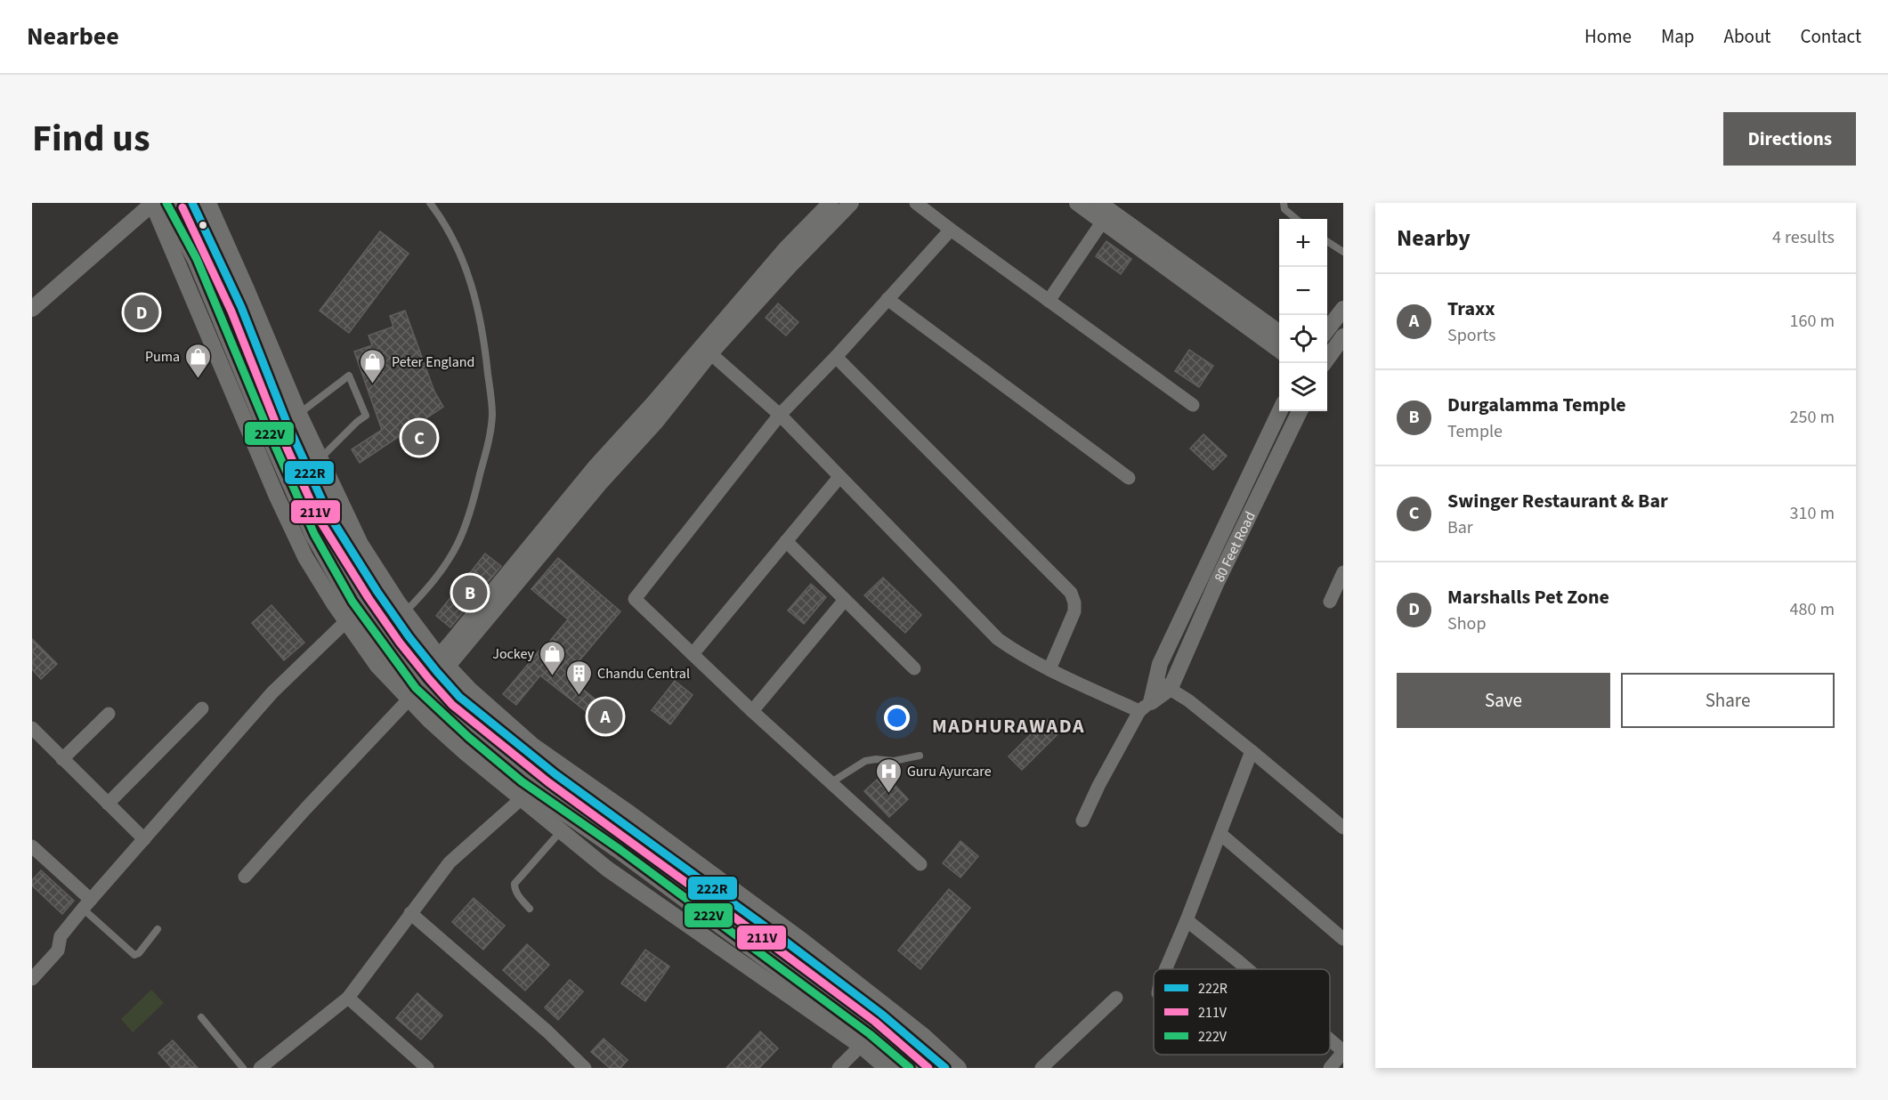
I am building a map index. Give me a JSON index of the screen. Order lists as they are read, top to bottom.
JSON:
{
  "streets": {
    "street": ["80 Feet Road"]
  },
  "districts": ["MADHURAWADA"],
  "places": {
    "shop": ["Puma", "Peter England", "Jockey"],
    "building": ["Chandu Central"],
    "hospital": ["Guru Ayurcare"]
  },
  "lines": ["transit line 222R", "transit line 222V", "transit line 211V"],
  "legend": ["222R", "211V", "222V"],
  "page": {
    "header": "Nearbee",
    "nav": [
      "Home",
      "Map",
      "About",
      "Contact"
    ],
    "title": "Find us",
    "buttons": [
      "Directions",
      ["Save", "Share"]
    ],
    "heading": ["Nearby", "4 results"],
    "map_buttons": ["+", "−"],
    "list": [
      {
        "mark": "A",
        "name": "Traxx",
        "note": "Sports",
        "value": "160 m"
      },
      {
        "mark": "B",
        "name": "Durgalamma Temple",
        "note": "Temple",
        "value": "250 m"
      },
      {
        "mark": "C",
        "name": "Swinger Restaurant & Bar",
        "note": "Bar",
        "value": "310 m"
      },
      {
        "mark": "D",
        "name": "Marshalls Pet Zone",
        "note": "Shop",
        "value": "480 m"
      }
    ],
    "pins": [
      "D",
      "C",
      "B",
      "A"
    ]
  }
}
